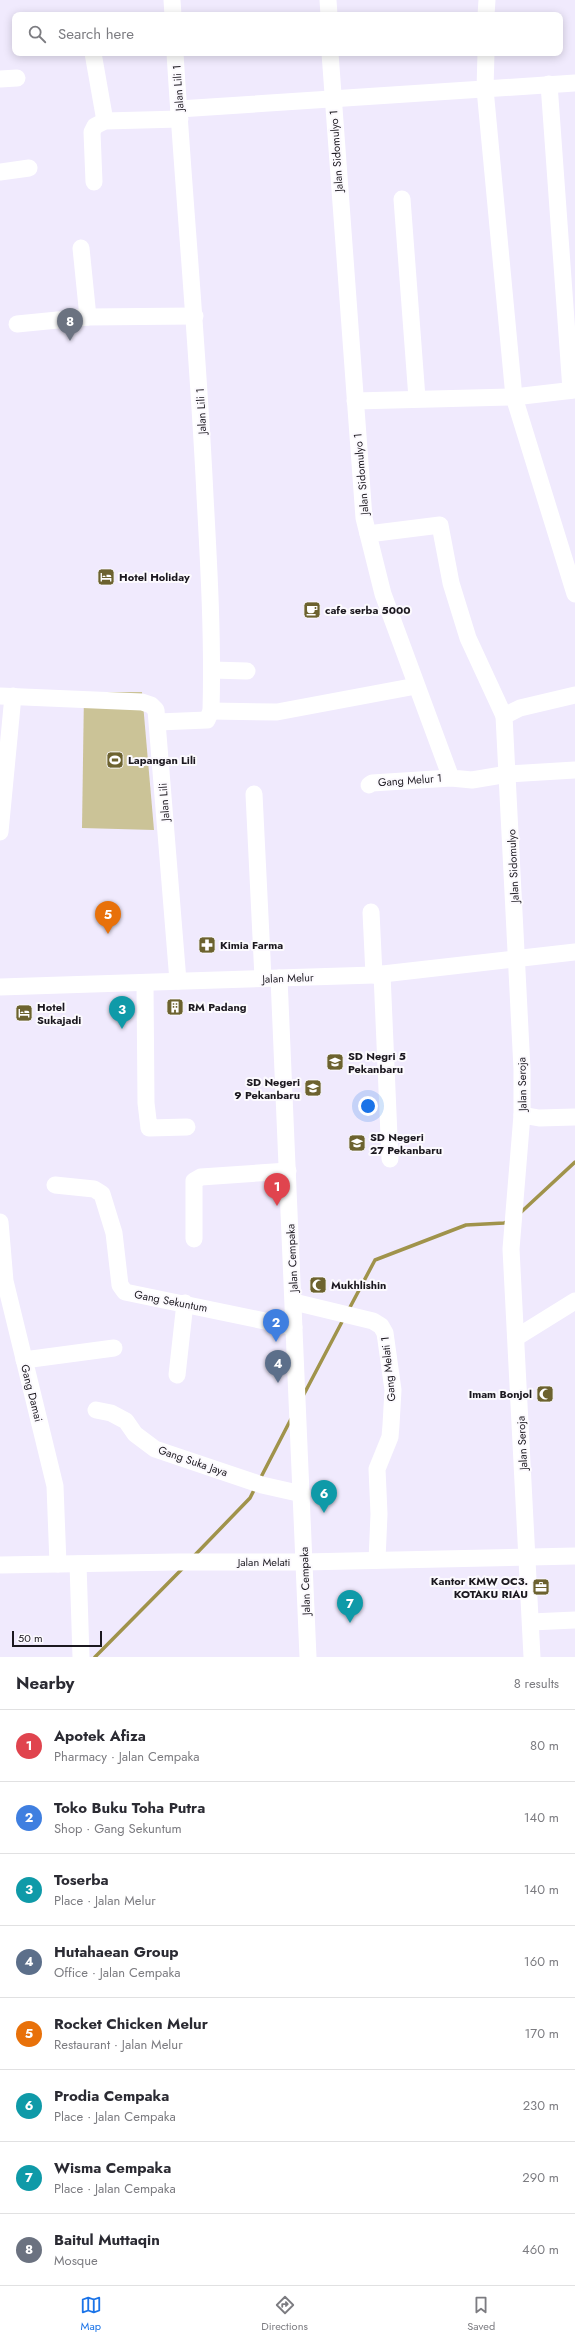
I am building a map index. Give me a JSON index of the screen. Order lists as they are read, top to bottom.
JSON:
{
  "streets": {
    "street": [
      "Jalan Lili 1",
      "Jalan Sidomulyo 1",
      "Gang Melur 1",
      "Jalan Lili",
      "Jalan Sidomulyo",
      "Jalan Melur",
      "Jalan Seroja",
      "Jalan Cempaka",
      "Gang Sekuntum",
      "Gang Melati 1",
      "Gang Damai",
      "Gang Suka Jaya",
      "Jalan Melati"
    ]
  },
  "crossings": [
    ["Jalan Sidomulyo 1", "Gang Melur 1"],
    ["Jalan Lili", "Jalan Melur"],
    ["Jalan Sidomulyo", "Jalan Melur"],
    ["Jalan Sidomulyo", "Jalan Seroja"],
    ["Jalan Melur", "Jalan Seroja"],
    ["Jalan Melur", "Jalan Cempaka"],
    ["Jalan Seroja", "Jalan Melati"],
    ["Jalan Cempaka", "Gang Sekuntum"],
    ["Jalan Cempaka", "Gang Melati 1"],
    ["Jalan Cempaka", "Gang Suka Jaya"],
    ["Jalan Cempaka", "Jalan Melati"],
    ["Gang Melati 1", "Jalan Melati"],
    ["Gang Damai", "Jalan Melati"]
  ],
  "places": {
    "hotel": ["Hotel Holiday", "Hotel Sukajadi"],
    "cafe": ["cafe serba 5000"],
    "sports": ["Lapangan Lili"],
    "pharmacy": ["Kimia Farma"],
    "building": ["RM Padang"],
    "school or university": ["SD Negri 5 Pekanbaru", "SD Negeri 9 Pekanbaru", "SD Negeri 27 Pekanbaru"],
    "mosque": ["Mukhlishin", "Imam Bonjol"],
    "office": ["Kantor KMW OC3. KOTAKU RIAU"]
  },
  "scale_bar": "50 m",
  "page": {
    "search": "Search here",
    "pins": [
      "8",
      "5",
      "3",
      "1",
      "2",
      "4",
      "6",
      "7"
    ],
    "scale": "50 m",
    "heading": ["Nearby", "8 results"],
    "list": [
      {
        "mark": "1",
        "name": "Apotek Afiza",
        "note": "Pharmacy · Jalan Cempaka",
        "value": "80 m"
      },
      {
        "mark": "2",
        "name": "Toko Buku Toha Putra",
        "note": "Shop · Gang Sekuntum",
        "value": "140 m"
      },
      {
        "mark": "3",
        "name": "Toserba",
        "note": "Place · Jalan Melur",
        "value": "140 m"
      },
      {
        "mark": "4",
        "name": "Hutahaean Group",
        "note": "Office · Jalan Cempaka",
        "value": "160 m"
      },
      {
        "mark": "5",
        "name": "Rocket Chicken Melur",
        "note": "Restaurant · Jalan Melur",
        "value": "170 m"
      },
      {
        "mark": "6",
        "name": "Prodia Cempaka",
        "note": "Place · Jalan Cempaka",
        "value": "230 m"
      },
      {
        "mark": "7",
        "name": "Wisma Cempaka",
        "note": "Place · Jalan Cempaka",
        "value": "290 m"
      },
      {
        "mark": "8",
        "name": "Baitul Muttaqin",
        "note": "Mosque",
        "value": "460 m"
      }
    ],
    "nav": ["Map", "Directions", "Saved"]
  }
}
